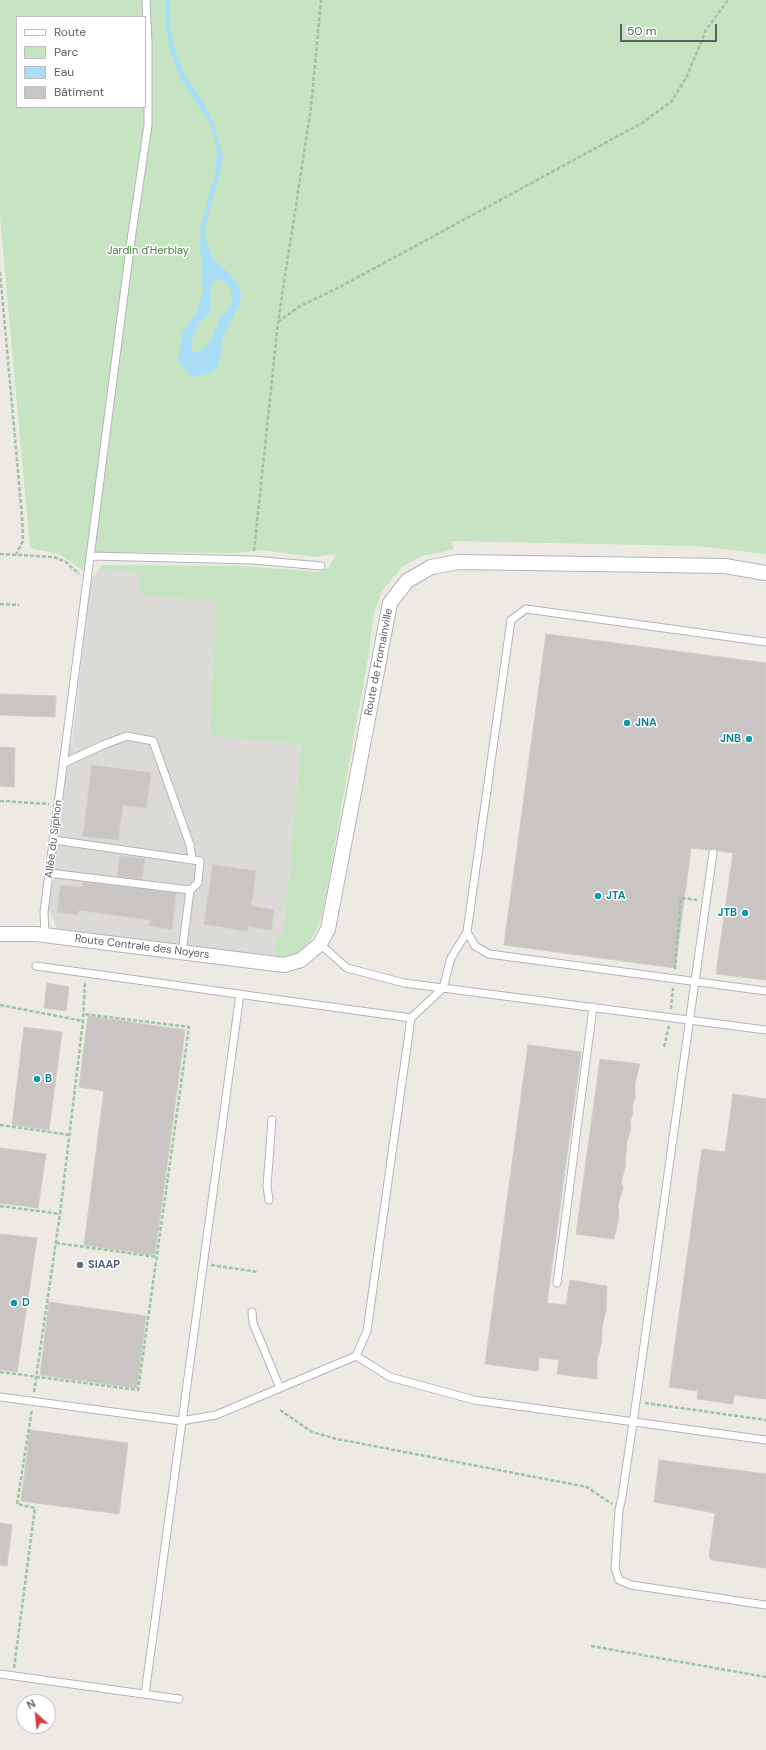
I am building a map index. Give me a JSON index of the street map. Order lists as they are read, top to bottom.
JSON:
{
  "streets": {
    "street": ["Route de Fromainville", "Route Centrale des Noyers"],
    "lane": ["Allée du Siphon"]
  },
  "crossings": [
    ["Route de Fromainville", "Route Centrale des Noyers"],
    ["Allée du Siphon", "Route Centrale des Noyers"]
  ],
  "parks": ["Jardin d'Herblay"],
  "places": [
    "JNA",
    "JNB",
    "JTA",
    "JTB",
    "B",
    "SIAAP",
    "D"
  ],
  "legend": [
    "Route",
    "Parc",
    "Eau",
    "Bâtiment"
  ],
  "scale_bar": "50 m",
  "north": "top left"
}
